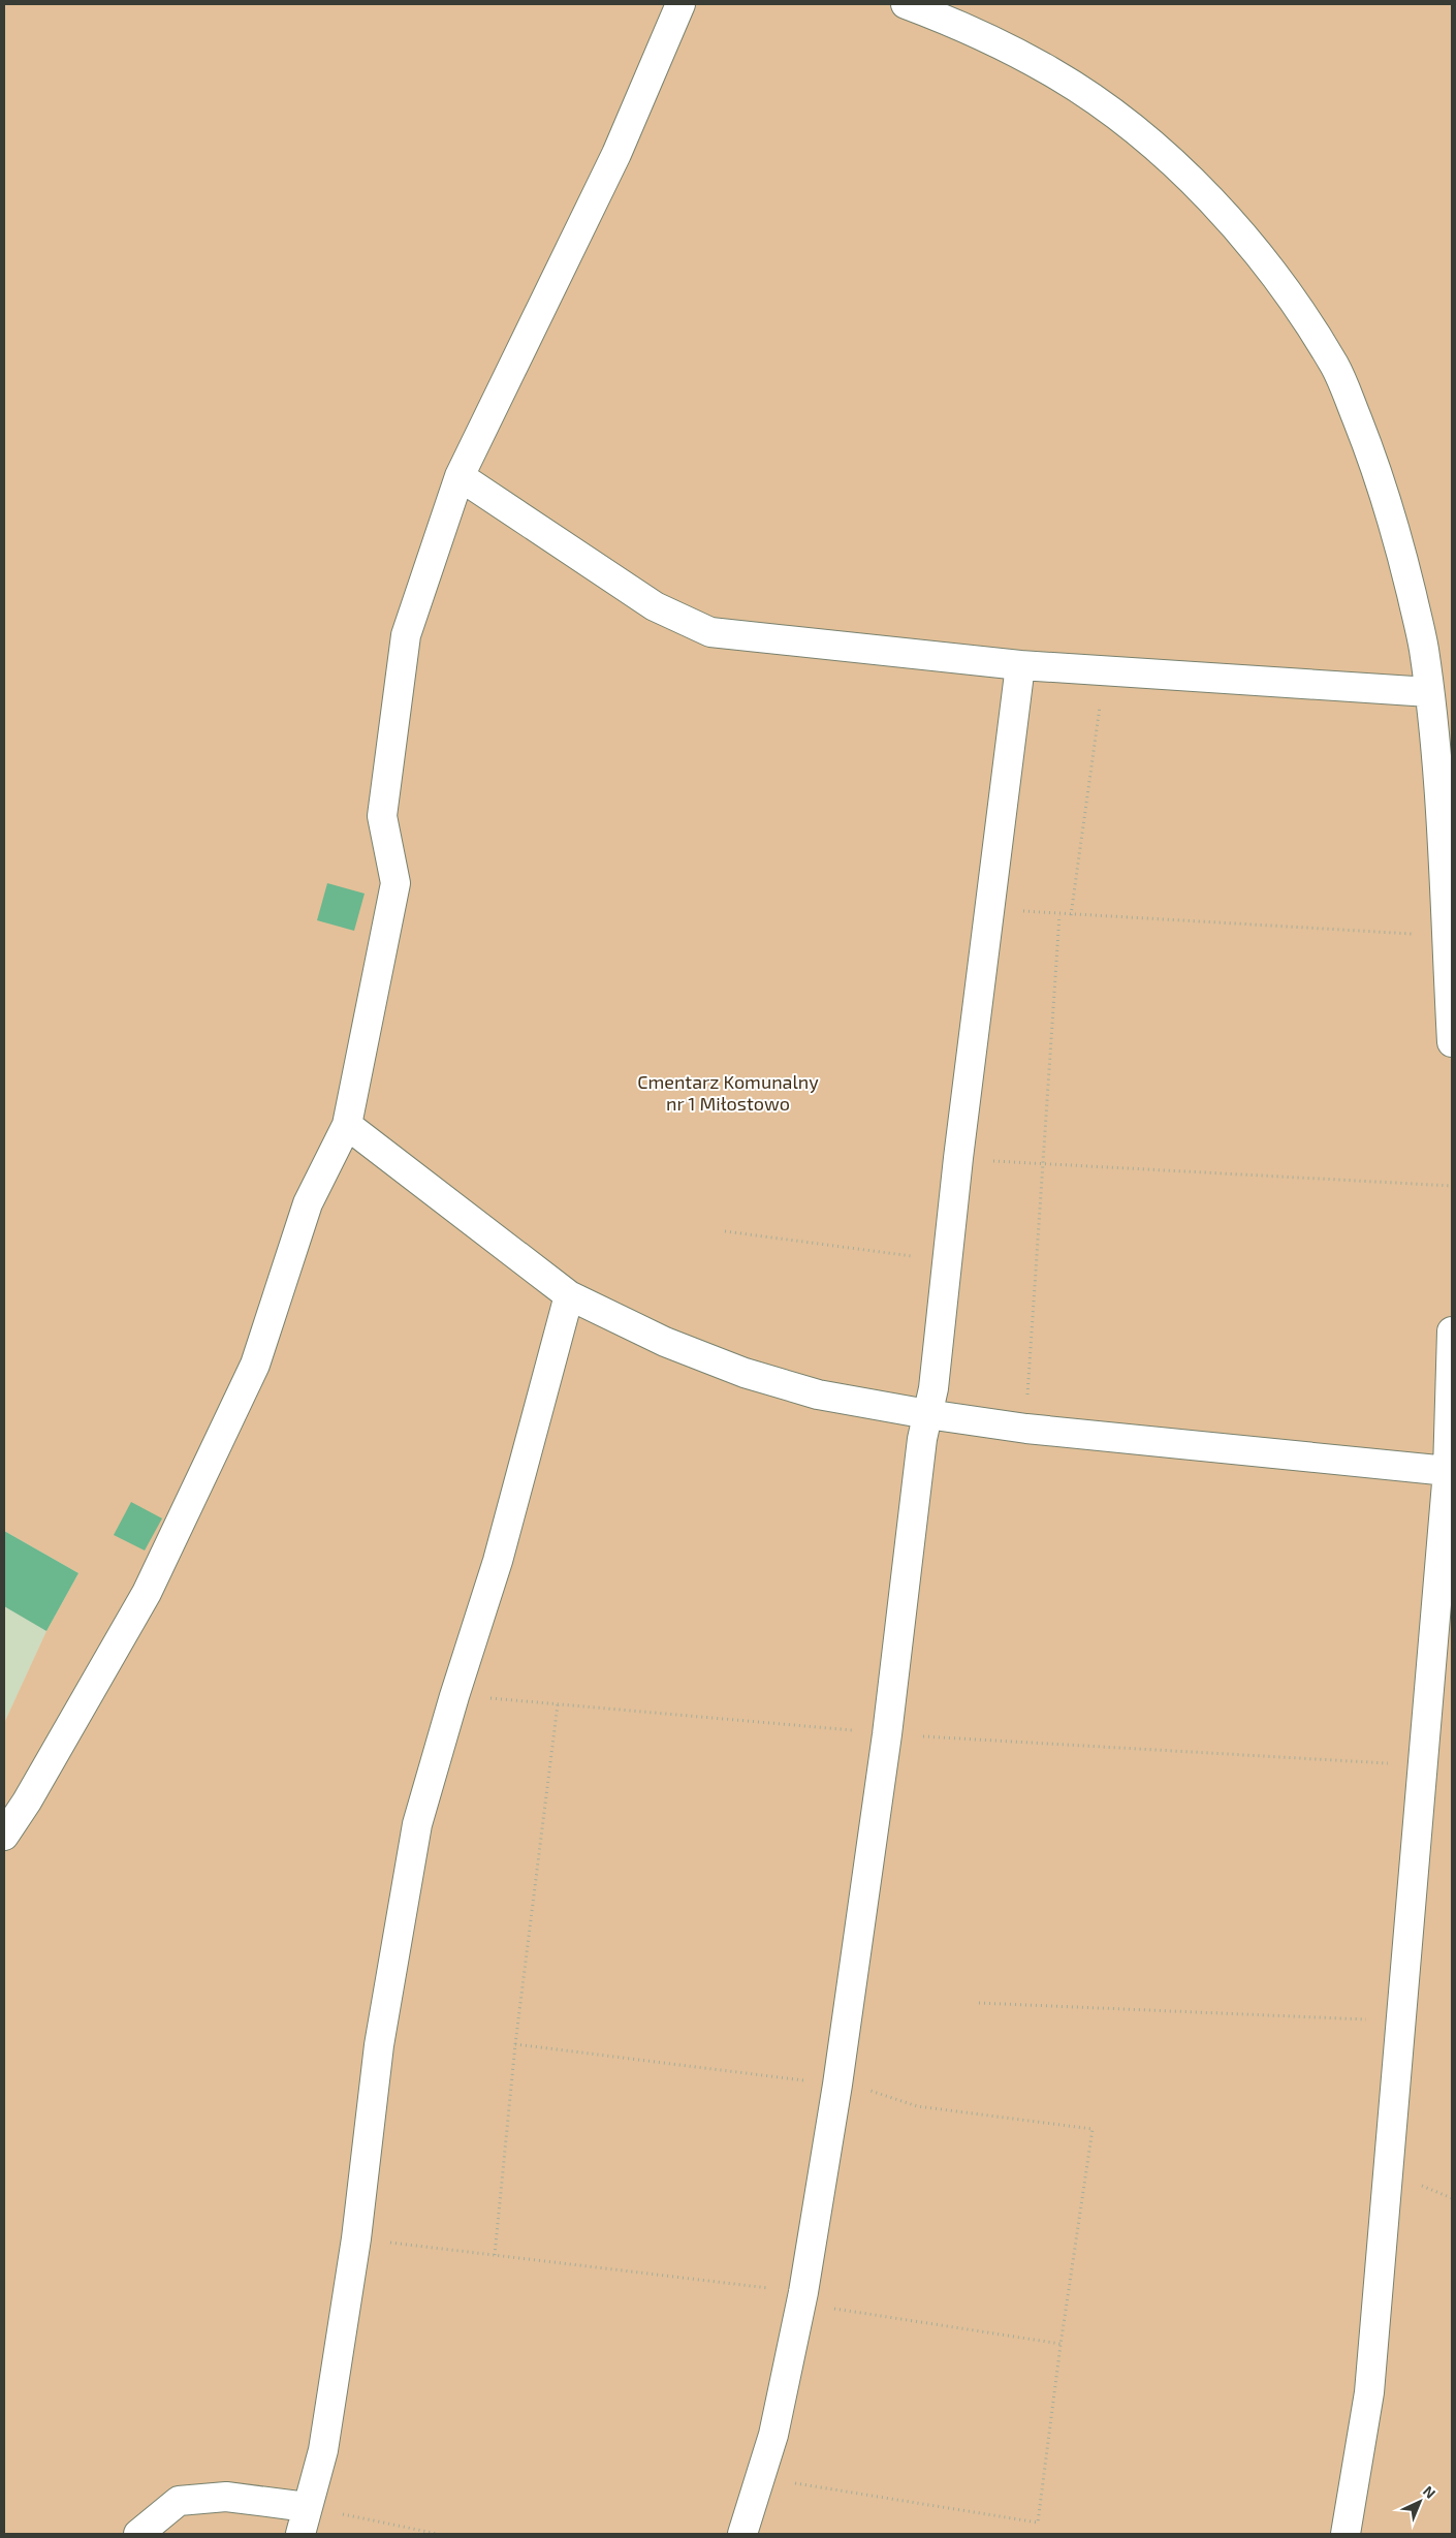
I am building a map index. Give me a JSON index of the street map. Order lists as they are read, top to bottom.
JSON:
{
  "parks": ["Cmentarz Komunalny nr 1 Miłostowo"],
  "north": "top right"
}
